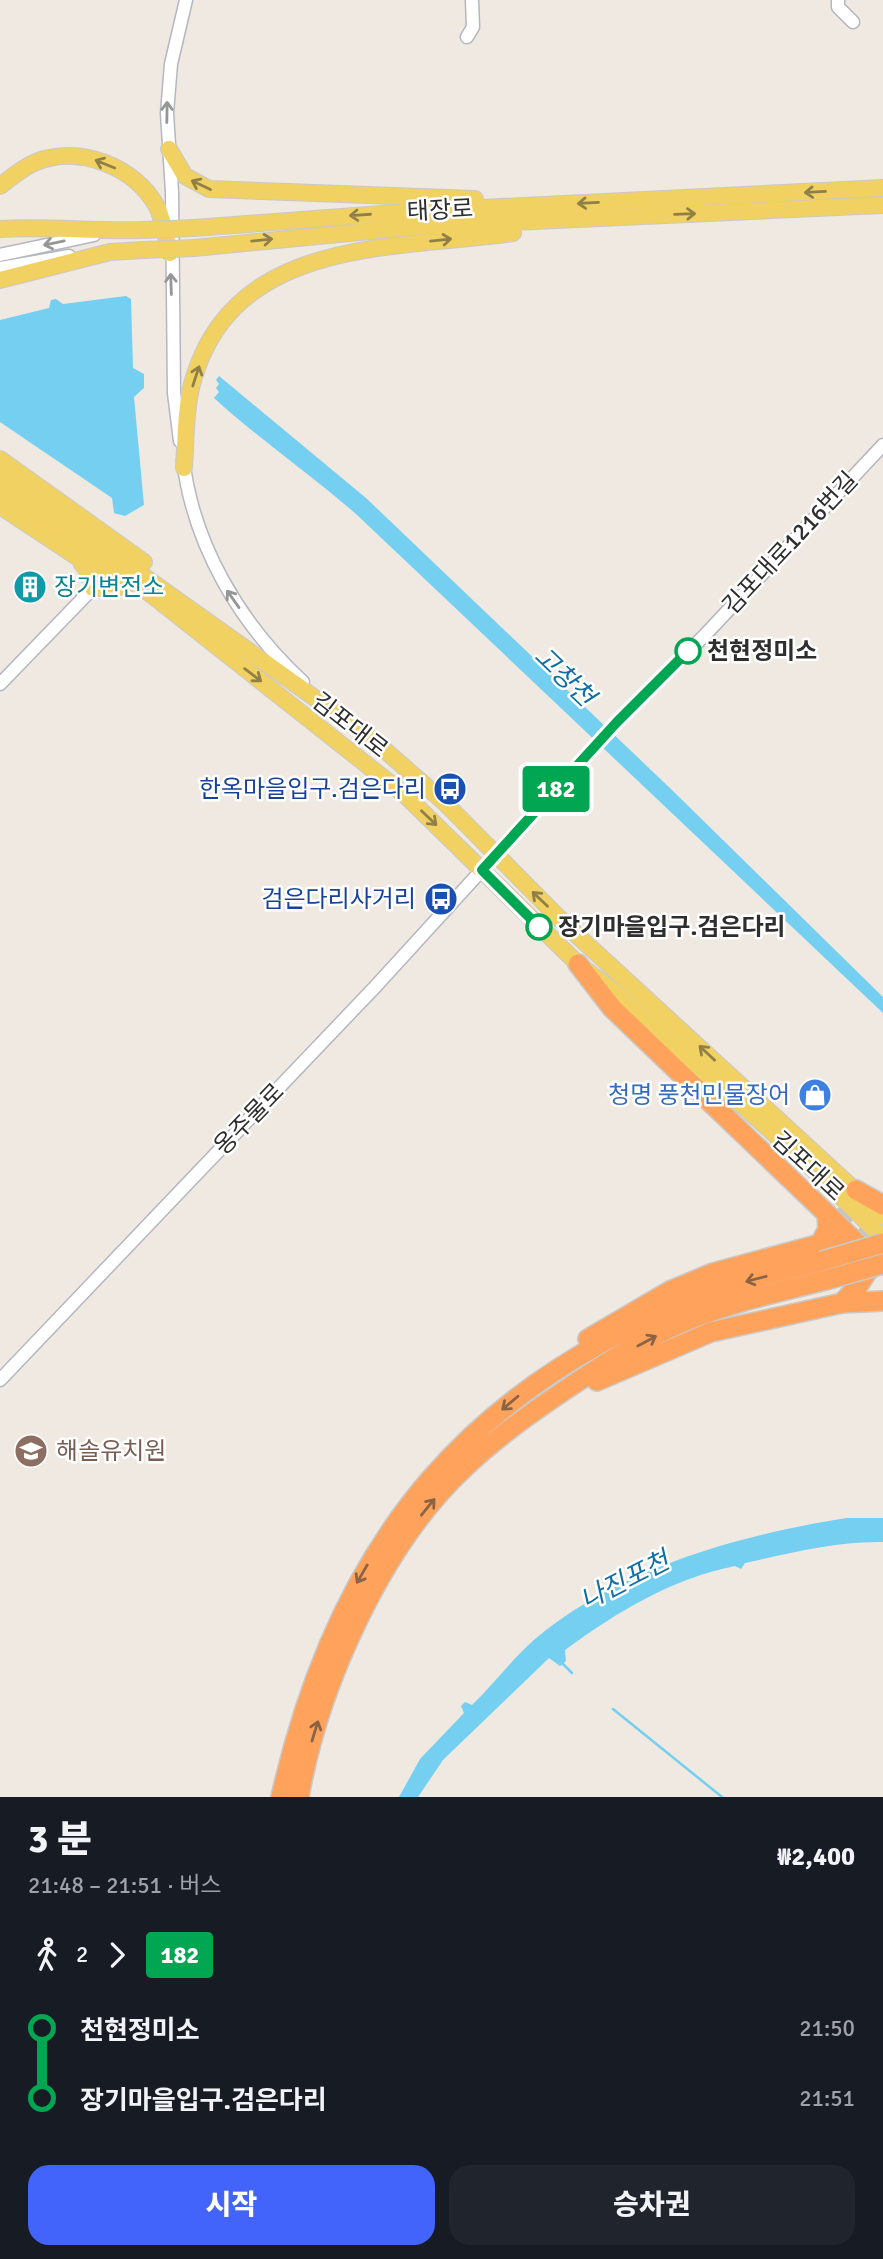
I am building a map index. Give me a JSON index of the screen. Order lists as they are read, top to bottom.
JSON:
{
  "streets": {
    "main road": ["태장로", "김포대로"],
    "street": ["김포대로1216번길", "옹주물로"]
  },
  "crossings": [
    ["김포대로1216번길", "김포대로"],
    ["김포대로1216번길", "옹주물로"],
    ["김포대로", "옹주물로"]
  ],
  "water": ["고창천", "나진포천"],
  "places": {
    "building": ["장기변전소"],
    "other": ["천현정미소", "장기마을입구.검은다리"],
    "bus stop": ["한옥마을입구.검은다리", "검은다리사거리"],
    "shop": ["청명 풍천민물장어"],
    "school or university": ["해솔유치원"]
  },
  "lines": ["bus line 182"],
  "page": {
    "on_map": "182",
    "heading": ["3 분", "21:48 – 21:51 · 버스", "₩2,400"],
    "legs": ["2", "182"],
    "list": [
      {
        "name": "천현정미소",
        "value": "21:50"
      },
      {
        "name": "장기마을입구.검은다리",
        "value": "21:51"
      }
    ],
    "buttons": ["시작", "승차권"]
  }
}
